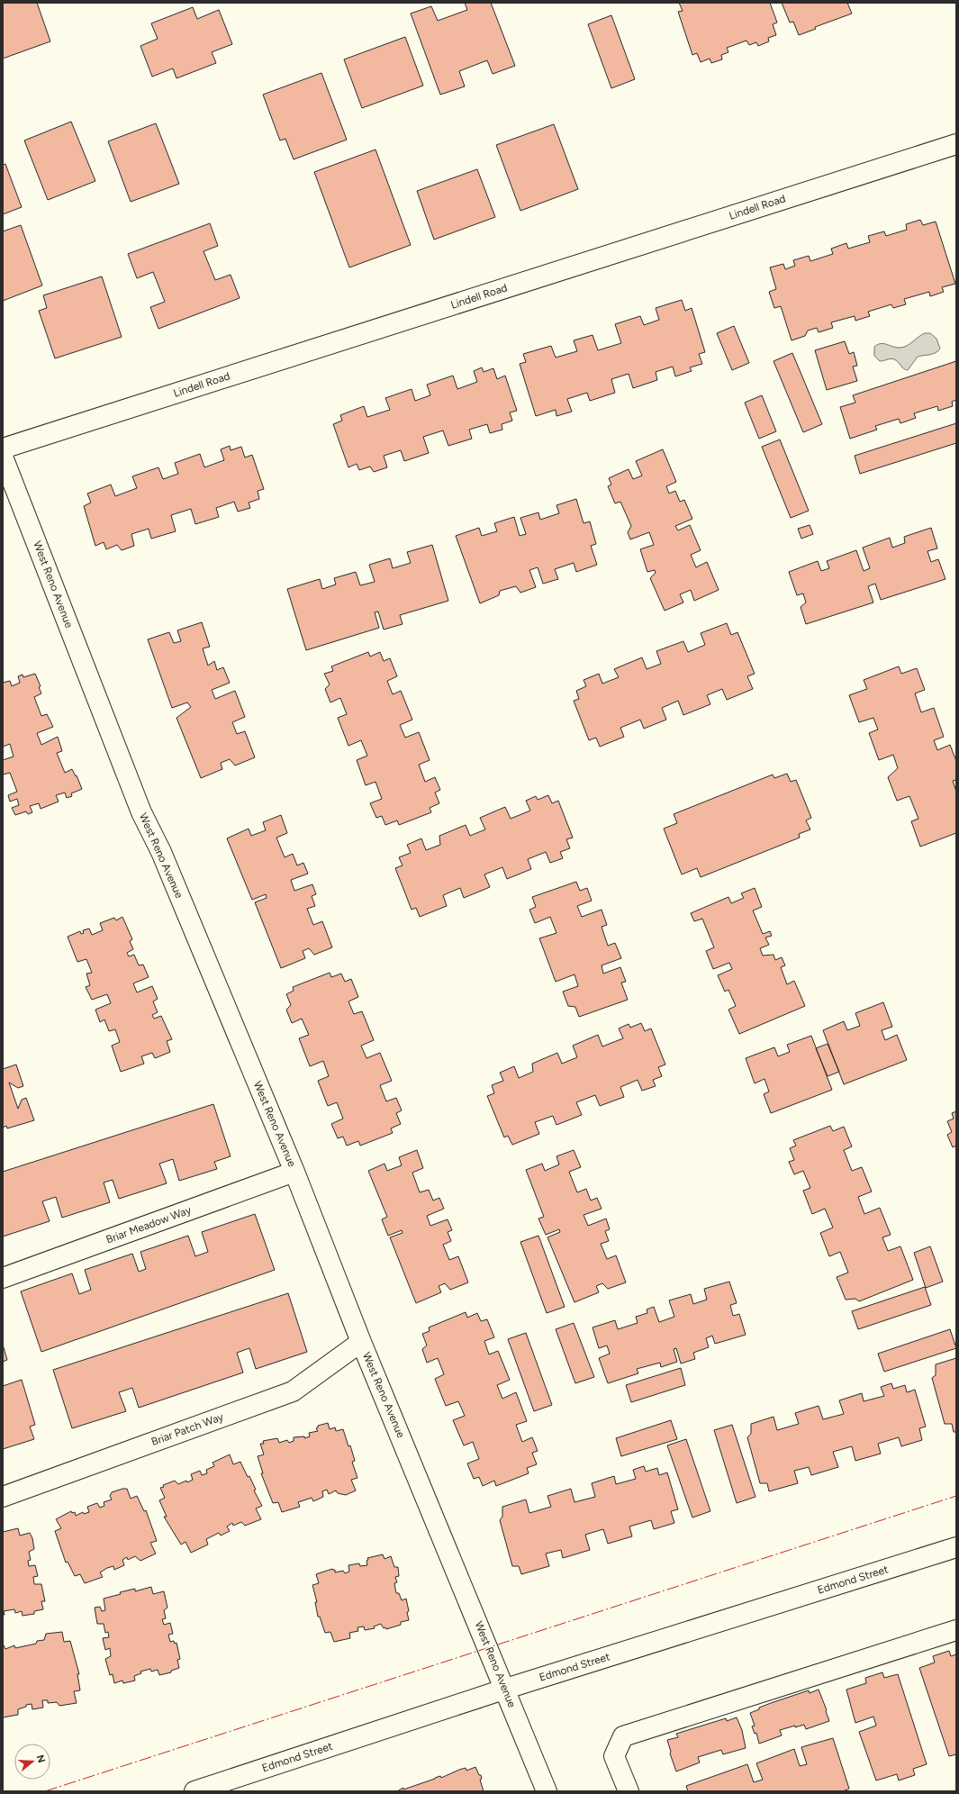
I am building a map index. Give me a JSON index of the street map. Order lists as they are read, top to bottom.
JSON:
{
  "streets": {
    "street": [
      "Lindell Road",
      "West Reno Avenue",
      "Briar Meadow Way",
      "Briar Patch Way",
      "Edmond Street"
    ]
  },
  "crossings": [
    ["West Reno Avenue", "Briar Meadow Way"],
    ["West Reno Avenue", "Briar Patch Way"],
    ["West Reno Avenue", "Edmond Street"]
  ],
  "north": "right"
}
